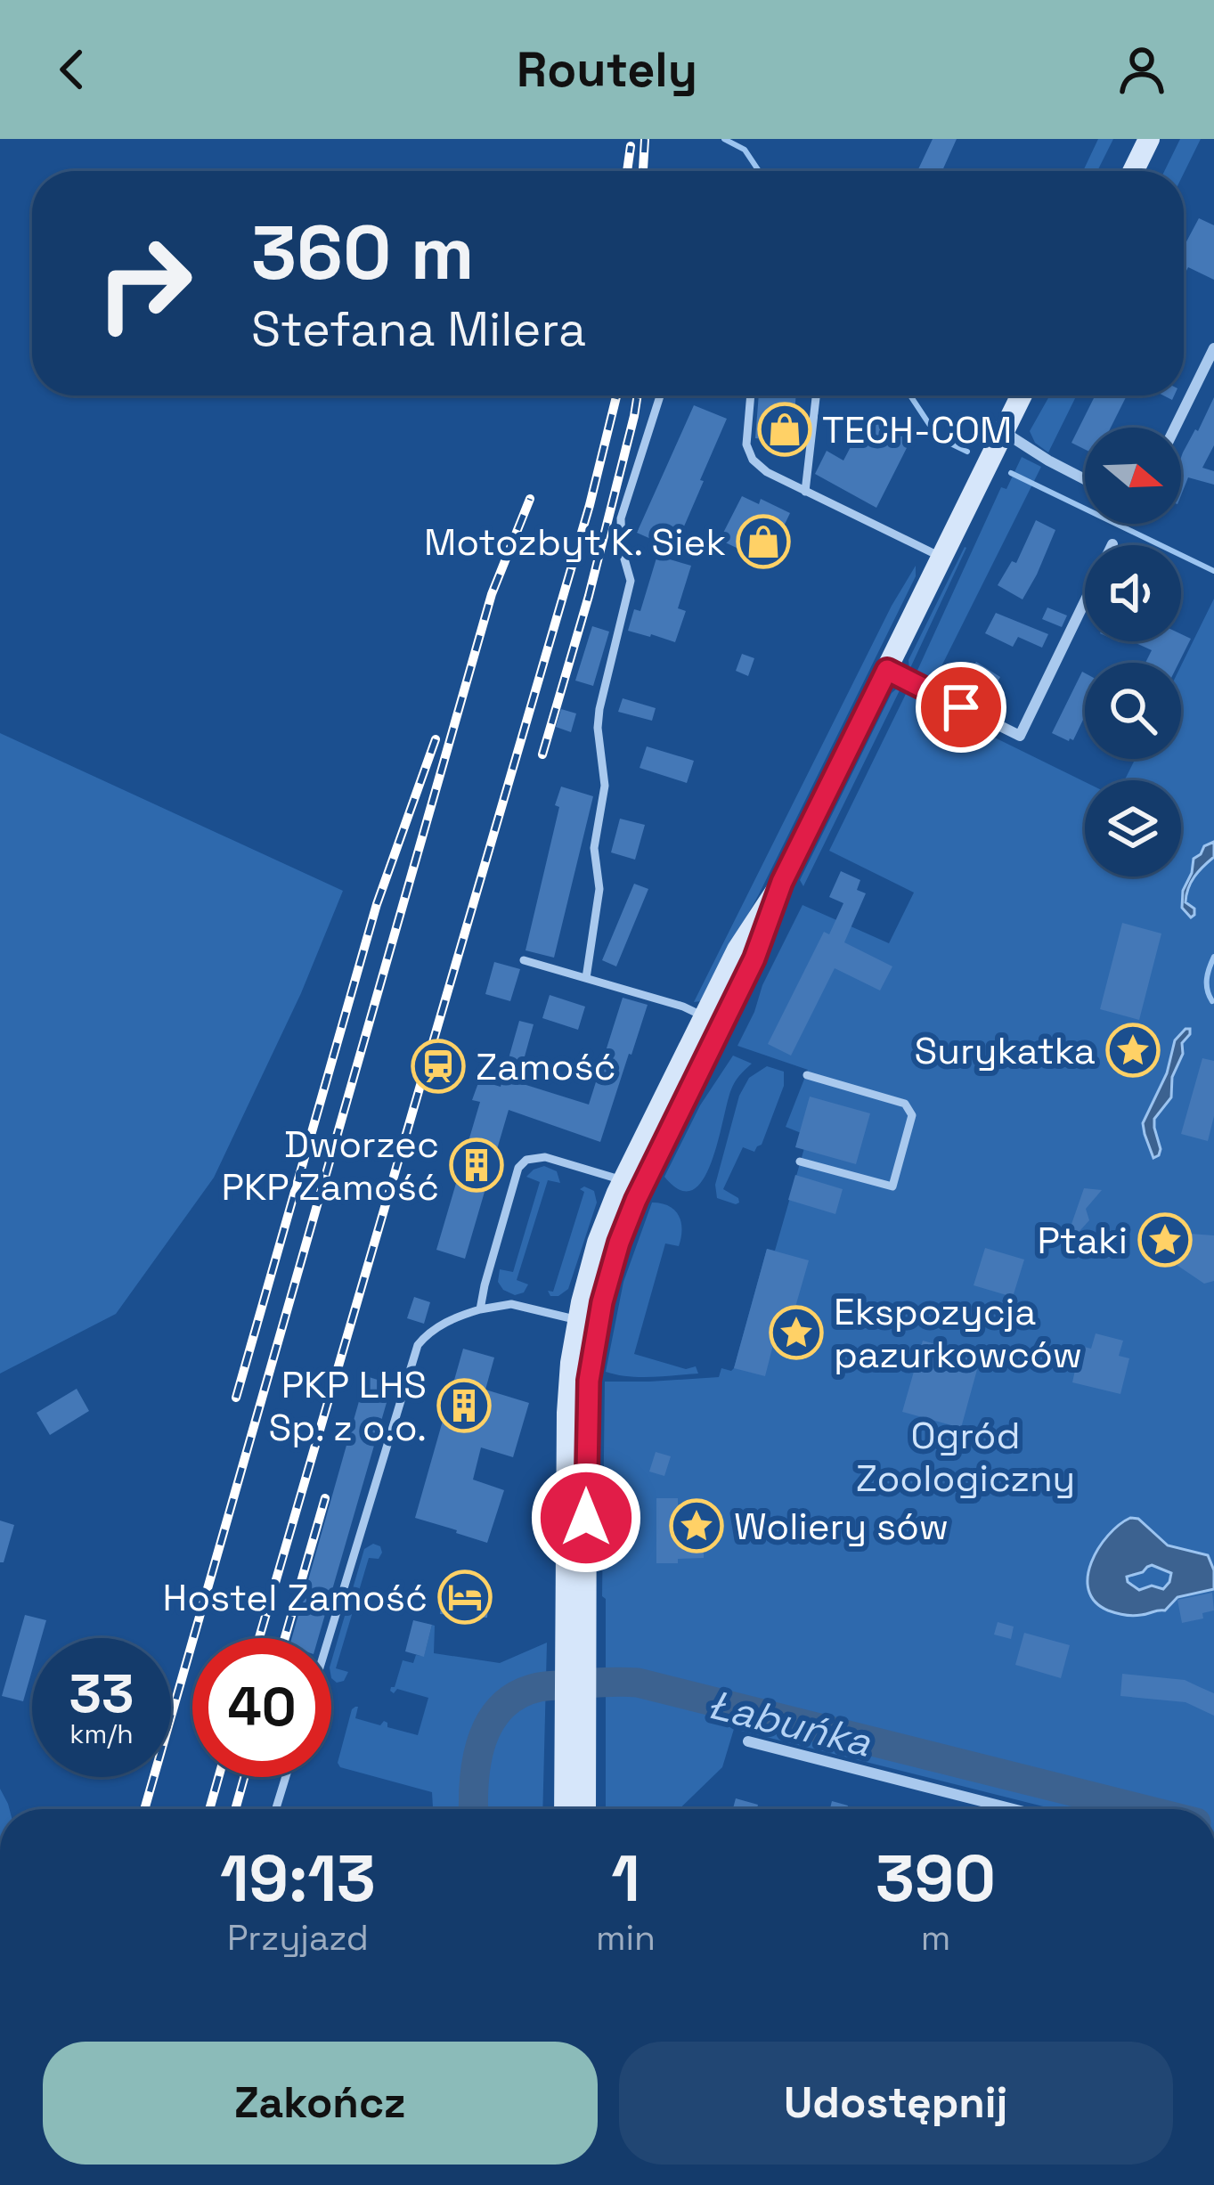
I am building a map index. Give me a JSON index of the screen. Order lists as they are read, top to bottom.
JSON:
{
  "water": ["Łabuńka"],
  "parks": ["Ogród Zoologiczny"],
  "places": {
    "shop": ["TECH-COM", "Motozbyt K. Siek"],
    "place": [
      "Surykatka",
      "Ptaki",
      "Ekspozycja pazurkowców",
      "Woliery sów"
    ],
    "station": ["Zamość"],
    "building": ["Dworzec PKP Zamość", "PKP LHS Sp. z o.o."],
    "hotel": ["Hostel Zamość"]
  },
  "north": "right",
  "page": {
    "header": "Routely",
    "turn": ["360 m", "Stefana Milera"],
    "speed": "33 km/h",
    "limit": "40",
    "eta": [
      "19:13",
      "Przyjazd",
      "1",
      "min",
      "390",
      "m"
    ],
    "buttons": ["Zakończ", "Udostępnij"]
  }
}
